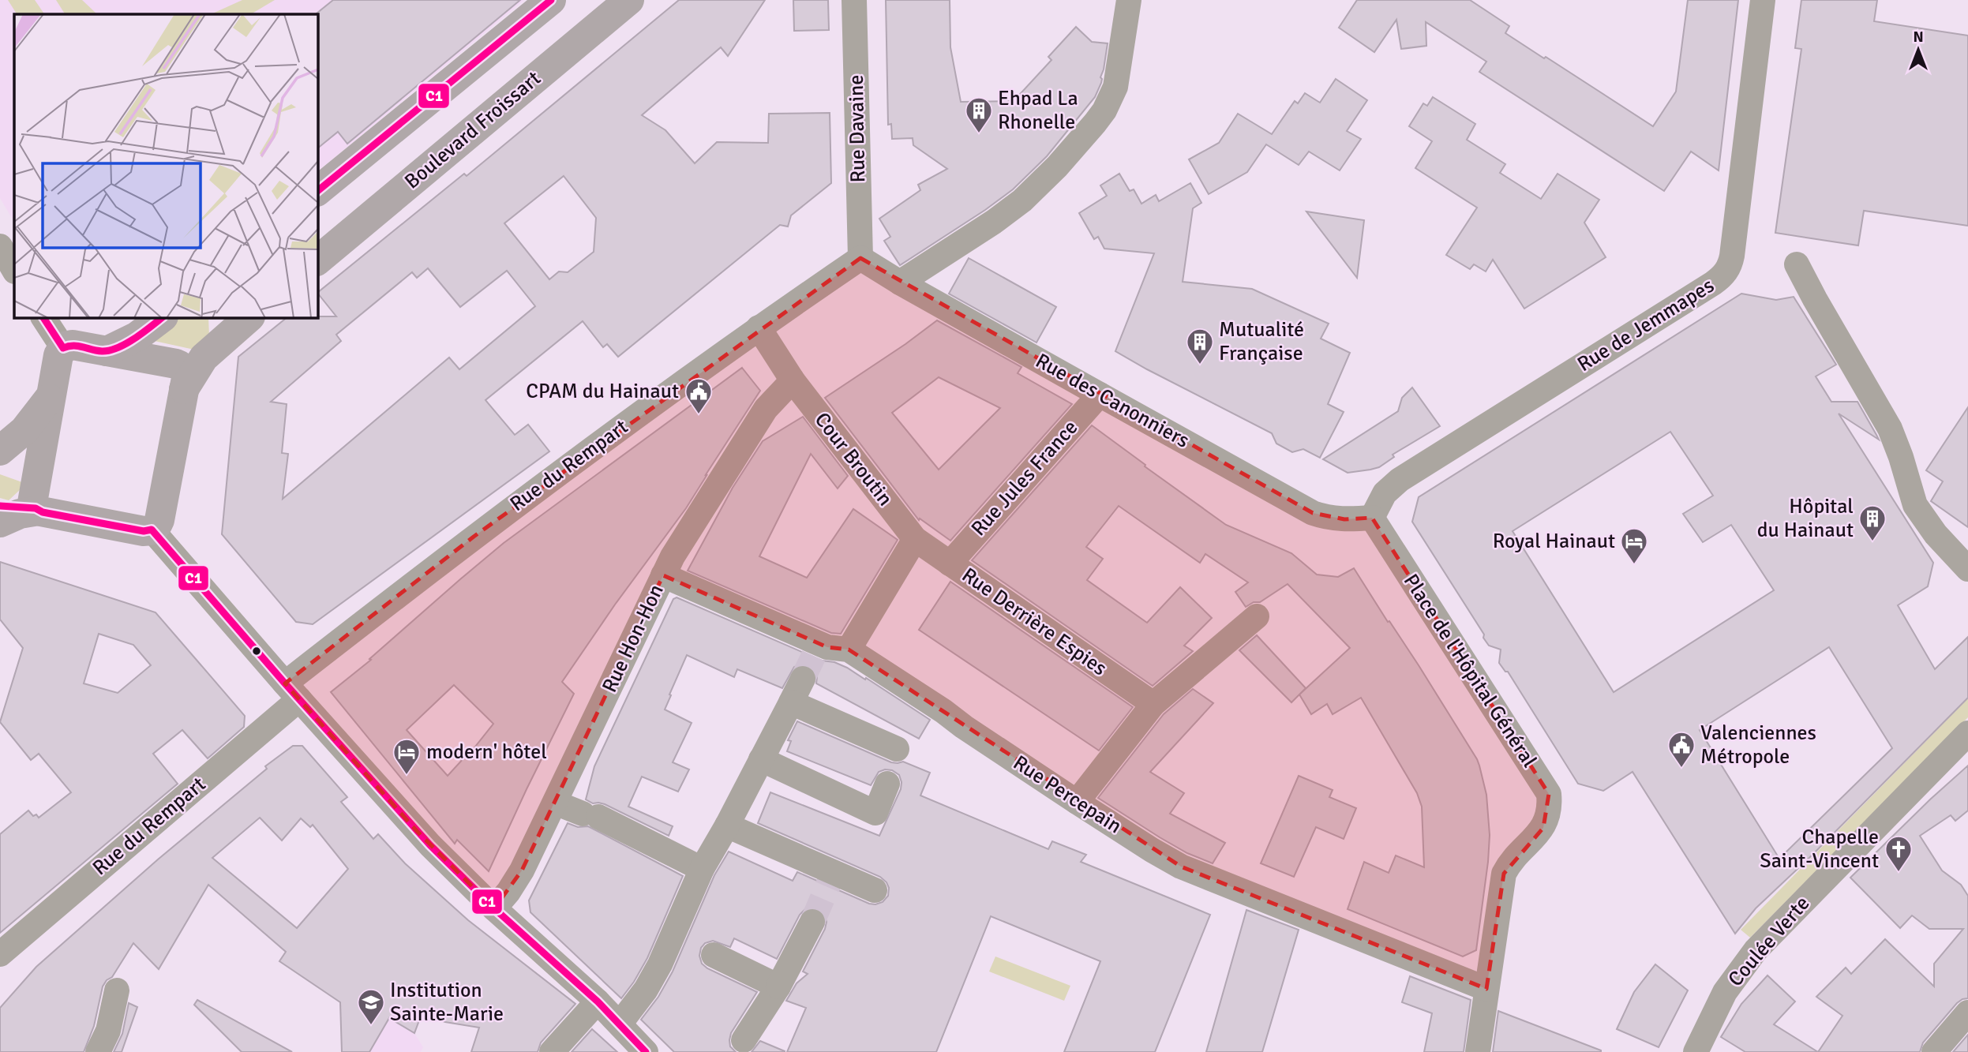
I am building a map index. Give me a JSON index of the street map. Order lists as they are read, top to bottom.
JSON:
{
  "streets": {
    "main road": ["Boulevard Froissart"],
    "street": [
      "Rue Davaine",
      "Rue de Jemmapes",
      "Rue des Canonniers",
      "Cour Broutin",
      "Rue du Rempart",
      "Rue Jules France",
      "Rue Derrière Espies",
      "Rue Hon-Hon",
      "Place de l'Hôpital Général",
      "Rue Percepain",
      "Coulée Verte"
    ]
  },
  "crossings": [
    ["Rue Davaine", "Rue des Canonniers"],
    ["Rue Davaine", "Rue du Rempart"],
    ["Rue de Jemmapes", "Rue des Canonniers"],
    ["Rue de Jemmapes", "Place de l'Hôpital Général"],
    ["Rue des Canonniers", "Rue du Rempart"],
    ["Rue des Canonniers", "Rue Jules France"],
    ["Rue des Canonniers", "Place de l'Hôpital Général"],
    ["Cour Broutin", "Rue du Rempart"],
    ["Cour Broutin", "Rue Derrière Espies"],
    ["Cour Broutin", "Rue Hon-Hon"],
    ["Rue Jules France", "Rue Derrière Espies"],
    ["Rue Hon-Hon", "Rue Percepain"],
    ["Place de l'Hôpital Général", "Rue Percepain"]
  ],
  "places": {
    "building": ["Ehpad La Rhonelle", "Mutualité Française", "Hôpital du Hainaut"],
    "public building": ["CPAM du Hainaut", "Valenciennes Métropole"],
    "hotel": ["Royal Hainaut", "modern' hôtel"],
    "church": ["Chapelle Saint-Vincent"],
    "school or university": ["Institution Sainte-Marie"]
  },
  "lines": ["transit line C1"],
  "north": "top"
}
